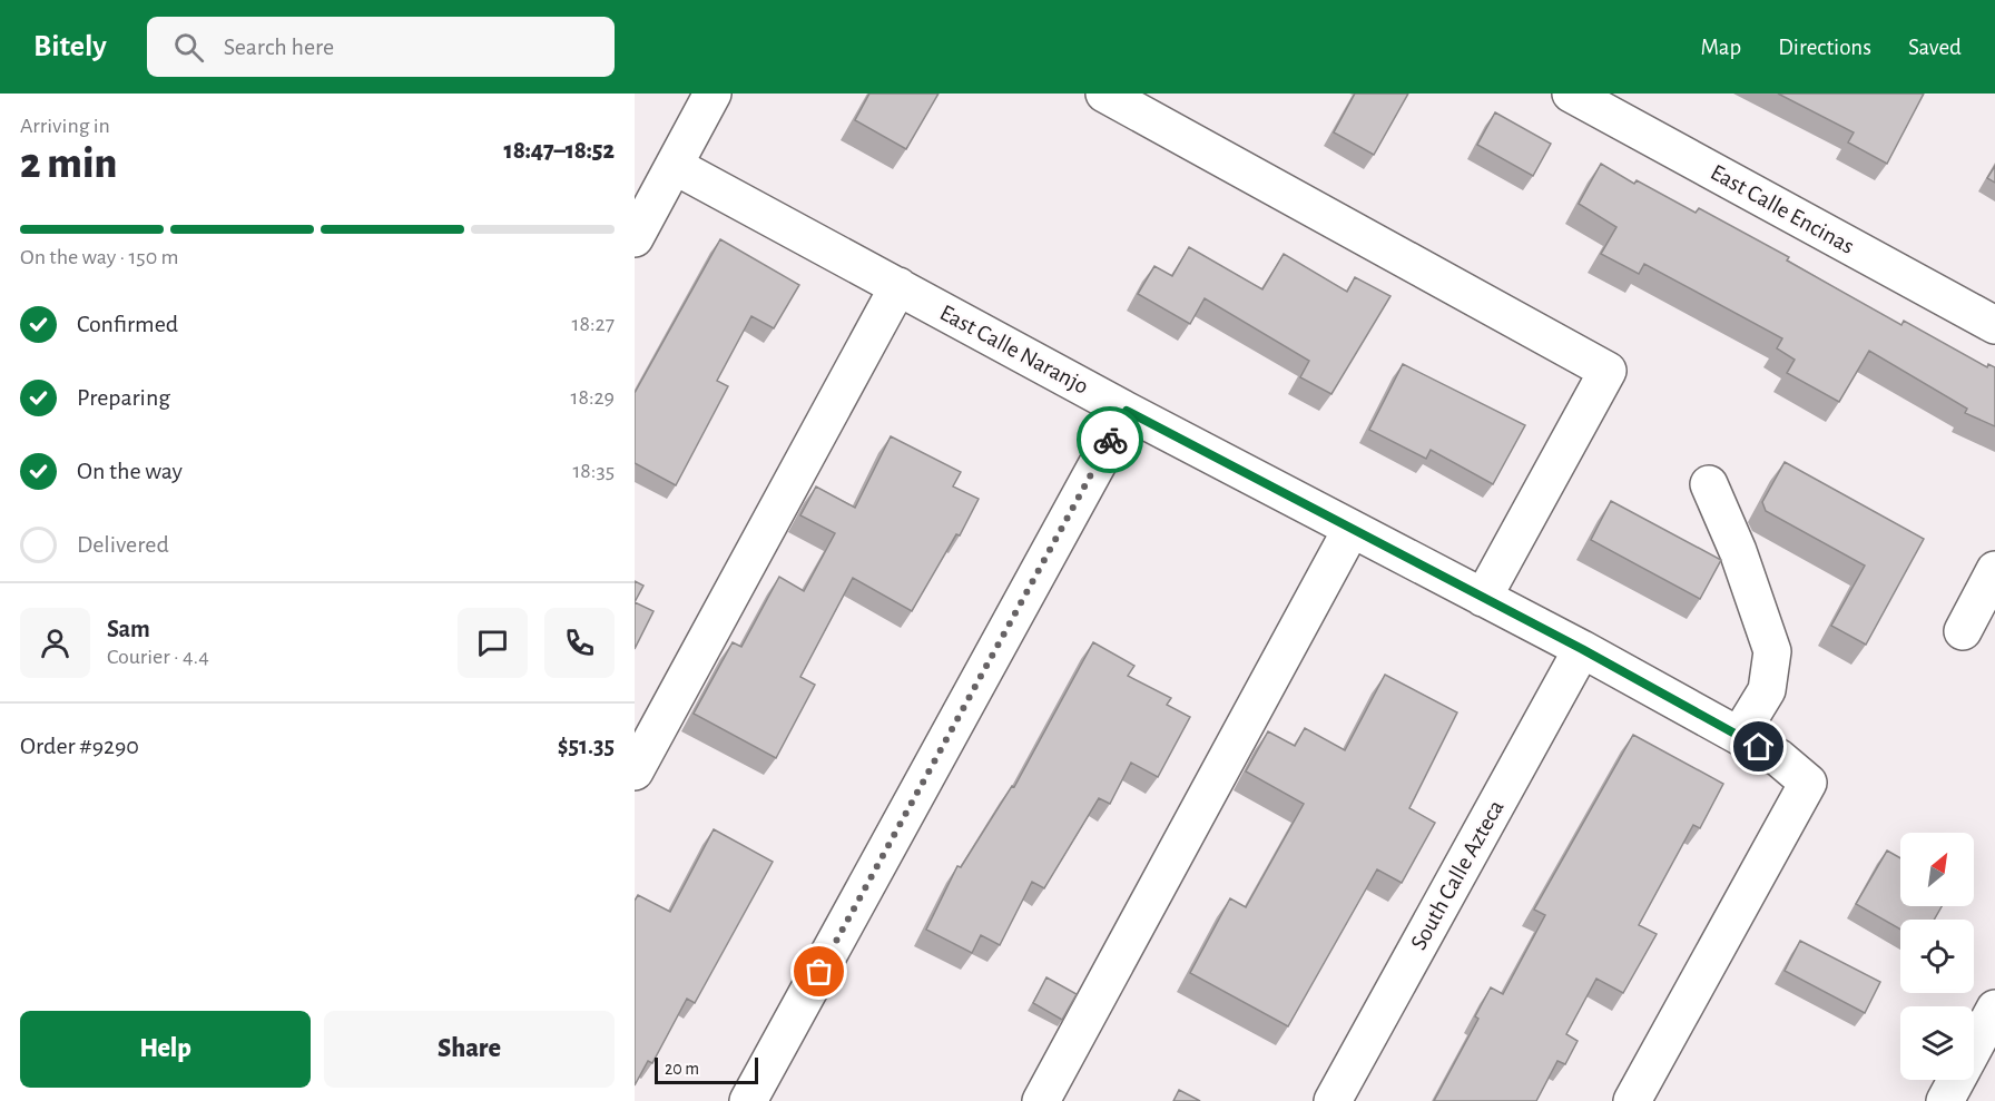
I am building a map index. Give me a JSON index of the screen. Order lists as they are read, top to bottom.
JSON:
{
  "streets": {
    "street": ["East Calle Encinas", "East Calle Naranjo", "South Calle Azteca"]
  },
  "crossings": [
    ["East Calle Naranjo", "South Calle Azteca"]
  ],
  "scale_bar": "20 m",
  "north": "top right",
  "page": {
    "header": "Bitely",
    "search": "Search here",
    "nav": ["Map", "Directions", "Saved"],
    "heading": ["2 min", "Arriving in", "18:47–18:52"],
    "panel": [
      "Sam",
      "Courier · 4.4",
      "Order #9290",
      "$51.35"
    ],
    "bar": "On the way · 150 m",
    "list": [
      ["Confirmed", "18:27"],
      ["Preparing", "18:29"],
      ["On the way", "18:35"],
      "Delivered"
    ],
    "buttons": ["Help", "Share"],
    "scale": "20 m"
  }
}
